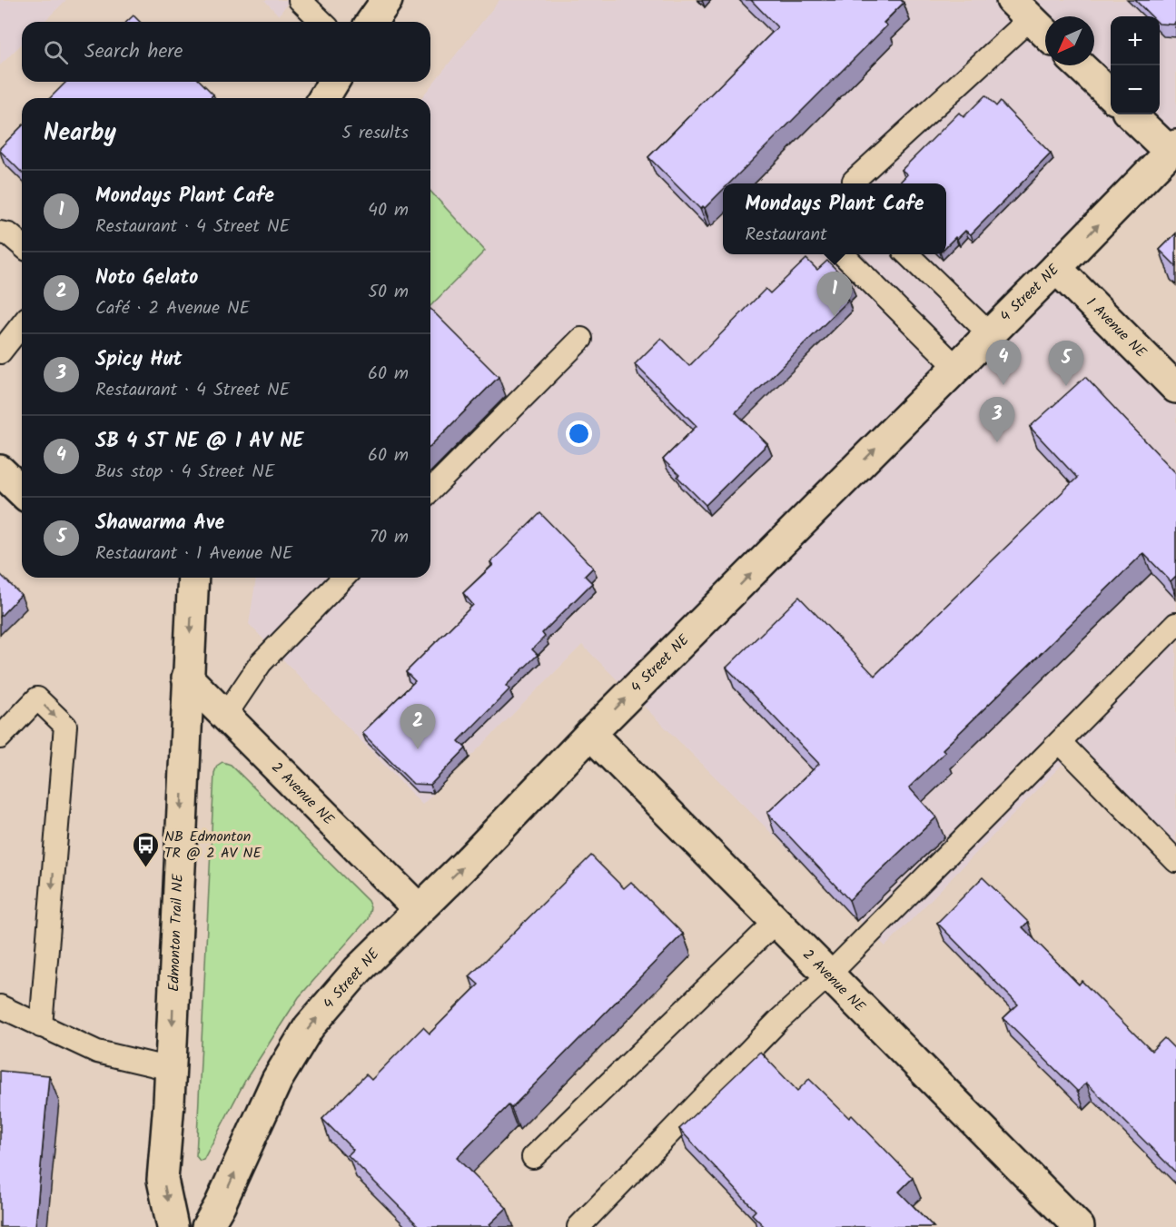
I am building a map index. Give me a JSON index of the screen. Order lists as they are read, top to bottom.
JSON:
{
  "streets": {
    "main road": [
      "4 Street NE",
      "1 Avenue NE",
      "2 Avenue NE",
      "Edmonton Trail NE"
    ]
  },
  "crossings": [
    ["4 Street NE", "1 Avenue NE"],
    ["4 Street NE", "2 Avenue NE"],
    ["2 Avenue NE", "Edmonton Trail NE"]
  ],
  "one_way": ["4 Street NE", "Edmonton Trail NE"],
  "places": {
    "bus stop": ["NB Edmonton TR @ 2 AV NE"]
  },
  "north": "bottom left",
  "page": {
    "map_buttons": ["+", "−"],
    "search": "Search here",
    "heading": ["Nearby", "5 results"],
    "list": [
      {
        "mark": "1",
        "name": "Mondays Plant Cafe",
        "note": "Restaurant · 4 Street NE",
        "value": "40 m"
      },
      {
        "mark": "2",
        "name": "Noto Gelato",
        "note": "Café · 2 Avenue NE",
        "value": "50 m"
      },
      {
        "mark": "3",
        "name": "Spicy Hut",
        "note": "Restaurant · 4 Street NE",
        "value": "60 m"
      },
      {
        "mark": "4",
        "name": "SB 4 ST NE @ 1 AV NE",
        "note": "Bus stop · 4 Street NE",
        "value": "60 m"
      },
      {
        "mark": "5",
        "name": "Shawarma Ave",
        "note": "Restaurant · 1 Avenue NE",
        "value": "70 m"
      }
    ],
    "popup": ["Mondays Plant Cafe", "Restaurant"],
    "pins": [
      "1",
      "4",
      "5",
      "3",
      "2"
    ]
  }
}
